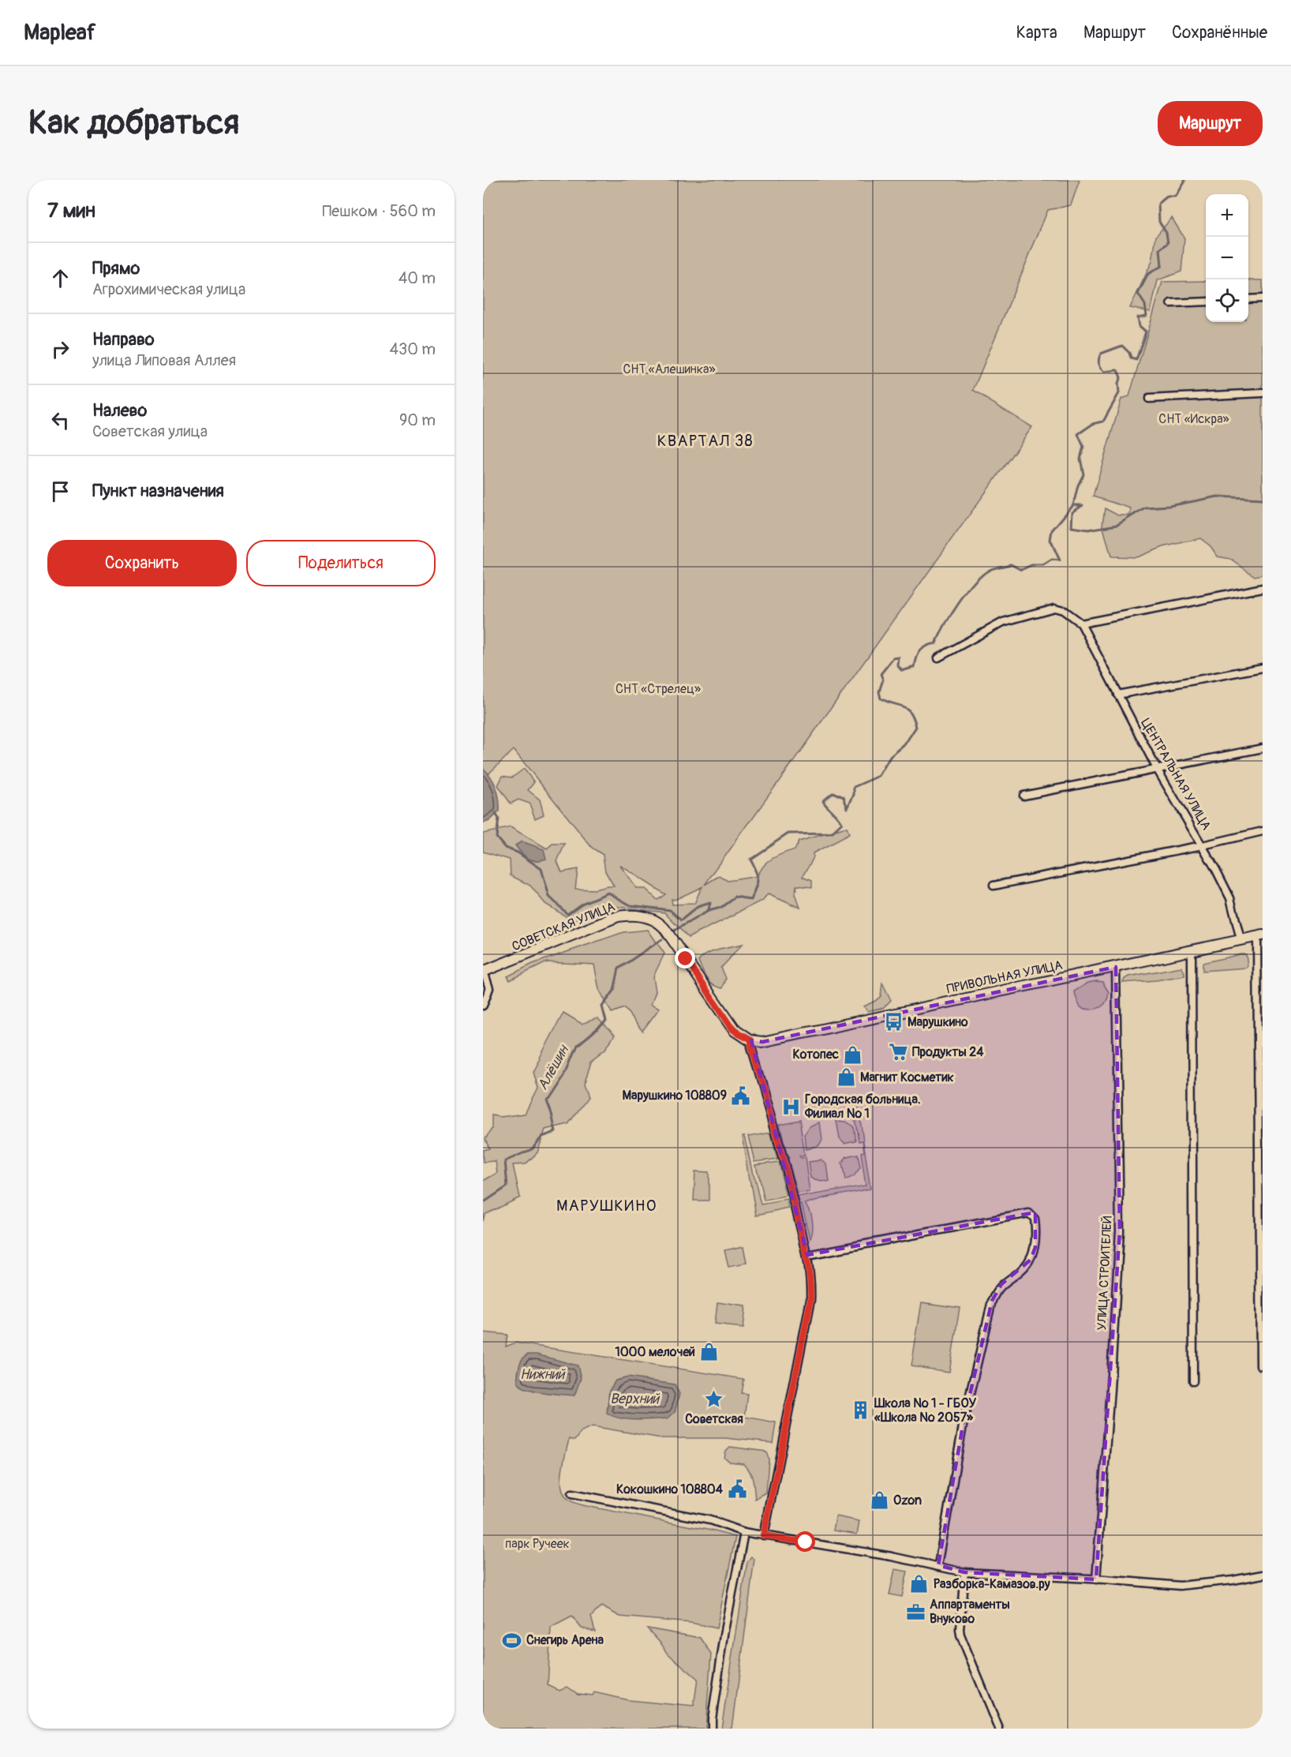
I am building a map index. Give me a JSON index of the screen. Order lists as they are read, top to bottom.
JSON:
{
  "streets": {
    "street": [
      "ЦЕНТРАЛЬНАЯ УЛИЦА",
      "СОВЕТСКАЯ УЛИЦА",
      "ПРИВОЛЬНАЯ УЛИЦА",
      "УЛИЦА СТРОИТЕЛЕЙ"
    ]
  },
  "crossings": [
    ["ЦЕНТРАЛЬНАЯ УЛИЦА", "ПРИВОЛЬНАЯ УЛИЦА"],
    ["СОВЕТСКАЯ УЛИЦА", "ПРИВОЛЬНАЯ УЛИЦА"],
    ["ПРИВОЛЬНАЯ УЛИЦА", "УЛИЦА СТРОИТЕЛЕЙ"]
  ],
  "districts": ["КВАРТАЛ 38", "МАРУШКИНО"],
  "water": ["Алёшин", "Нижний", "Верхний"],
  "parks": [
    "СНТ «Алешинка»",
    "СНТ «Искра»",
    "СНТ «Стрелец»",
    "парк Ручеек"
  ],
  "places": {
    "bus stop": ["Марушкино"],
    "supermarket": ["Продукты 24"],
    "shop": [
      "Котопес",
      "Магнит Косметик",
      "1000 мелочей",
      "Ozon",
      "Разборка-Камазов.ру"
    ],
    "public building": ["Марушкино 108809", "Кокошкино 108804"],
    "hospital": ["Городская больница. Филиал № 1"],
    "place": ["Советская"],
    "building": ["Школа № 1 - ГБОУ «Школа № 2057»"],
    "office": ["Аппартаменты Внуково"],
    "sports": ["Снегирь Арена"]
  },
  "page": {
    "header": "Mapleaf",
    "nav": ["Карта", "Маршрут", "Сохранённые"],
    "buttons": [
      "Маршрут",
      ["Сохранить", "Поделиться"]
    ],
    "title": "Как добраться",
    "heading": ["7 мин", "Пешком · 560 m"],
    "map_buttons": ["+", "−"],
    "list": [
      ["Прямо", "Агрохимическая улица", "40 m"],
      ["Направо", "улица Липовая Аллея", "430 m"],
      ["Налево", "Советская улица", "90 m"],
      "Пункт назначения"
    ]
  }
}
